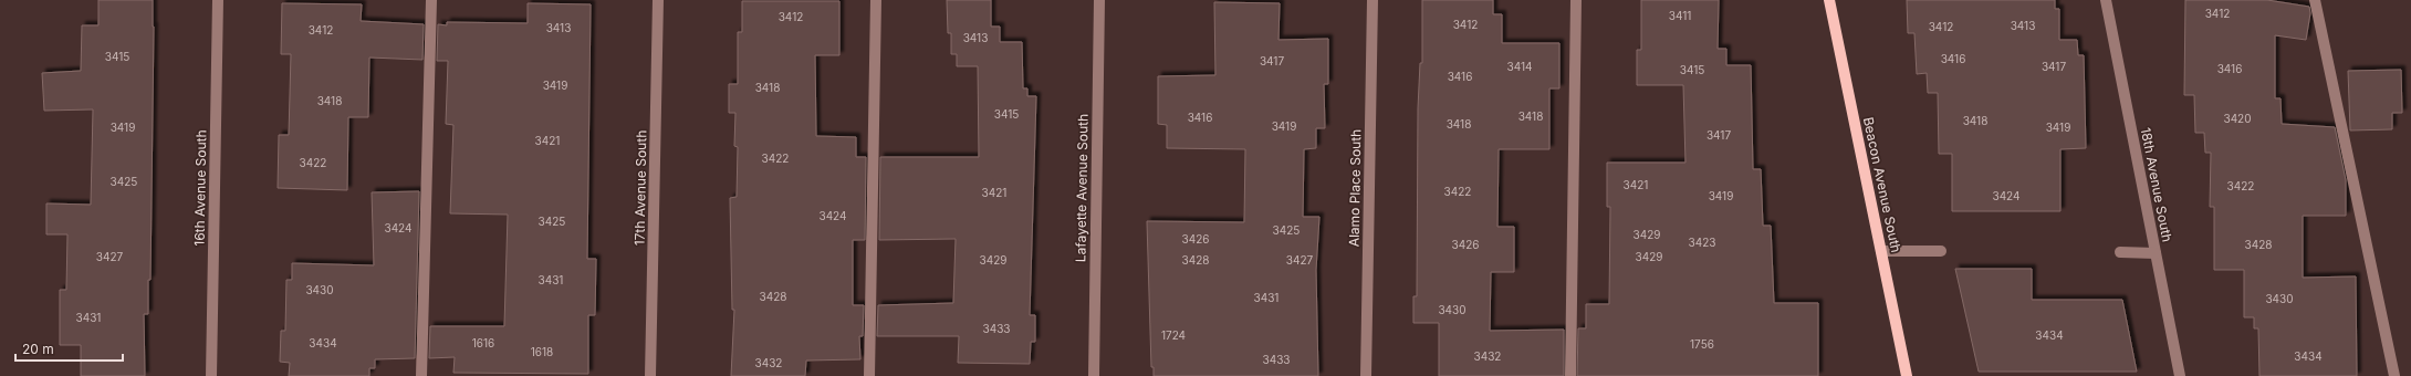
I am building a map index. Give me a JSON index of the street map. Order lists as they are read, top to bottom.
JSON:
{
  "streets": {
    "main road": ["Beacon Avenue South"],
    "street": [
      "18th Avenue South",
      "16th Avenue South",
      "17th Avenue South",
      "Lafayette Avenue South",
      "Alamo Place South"
    ]
  },
  "house_numbers": [
    "3412",
    "3411",
    "3412",
    "3412",
    "3413",
    "3412",
    "3413",
    "3412",
    "3413",
    "3415",
    "3416",
    "3417",
    "3414",
    "3417",
    "3416",
    "3415",
    "3416",
    "3419",
    "3418",
    "3418",
    "3415",
    "3418",
    "3416",
    "3420",
    "3418",
    "3418",
    "3419",
    "3419",
    "3419",
    "3417",
    "3421",
    "3422",
    "3422",
    "3425",
    "3421",
    "3422",
    "3422",
    "3421",
    "3419",
    "3424",
    "3424",
    "3425",
    "3424",
    "3425",
    "3429",
    "3426",
    "3423",
    "3426",
    "3428",
    "3427",
    "3429",
    "3429",
    "3428",
    "3427",
    "3431",
    "3430",
    "3428",
    "3431",
    "3430",
    "3430",
    "3431",
    "3433",
    "1724",
    "3434",
    "3434",
    "1616",
    "1756",
    "1618",
    "3432",
    "3434",
    "3433",
    "3432"
  ],
  "scale_bar": "20 m"
}
